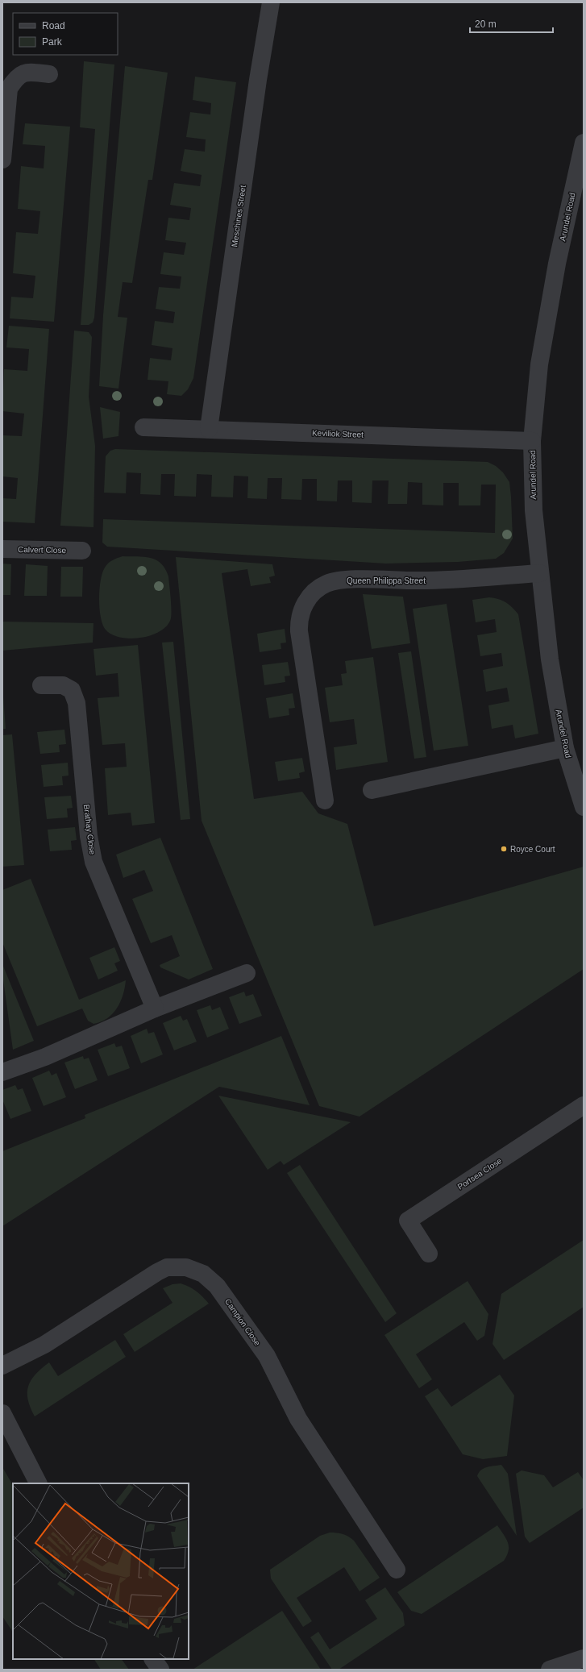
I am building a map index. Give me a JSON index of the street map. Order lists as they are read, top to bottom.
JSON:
{
  "streets": {
    "street": [
      "Meschines Street",
      "Arundel Road",
      "Keviliok Street",
      "Calvert Close",
      "Queen Philippa Street",
      "Brathay Close",
      "Portsea Close",
      "Campion Close"
    ]
  },
  "crossings": [
    ["Meschines Street", "Keviliok Street"],
    ["Arundel Road", "Keviliok Street"],
    ["Arundel Road", "Queen Philippa Street"]
  ],
  "places": ["Royce Court"],
  "legend": ["Road", "Park"],
  "scale_bar": "20 m"
}
